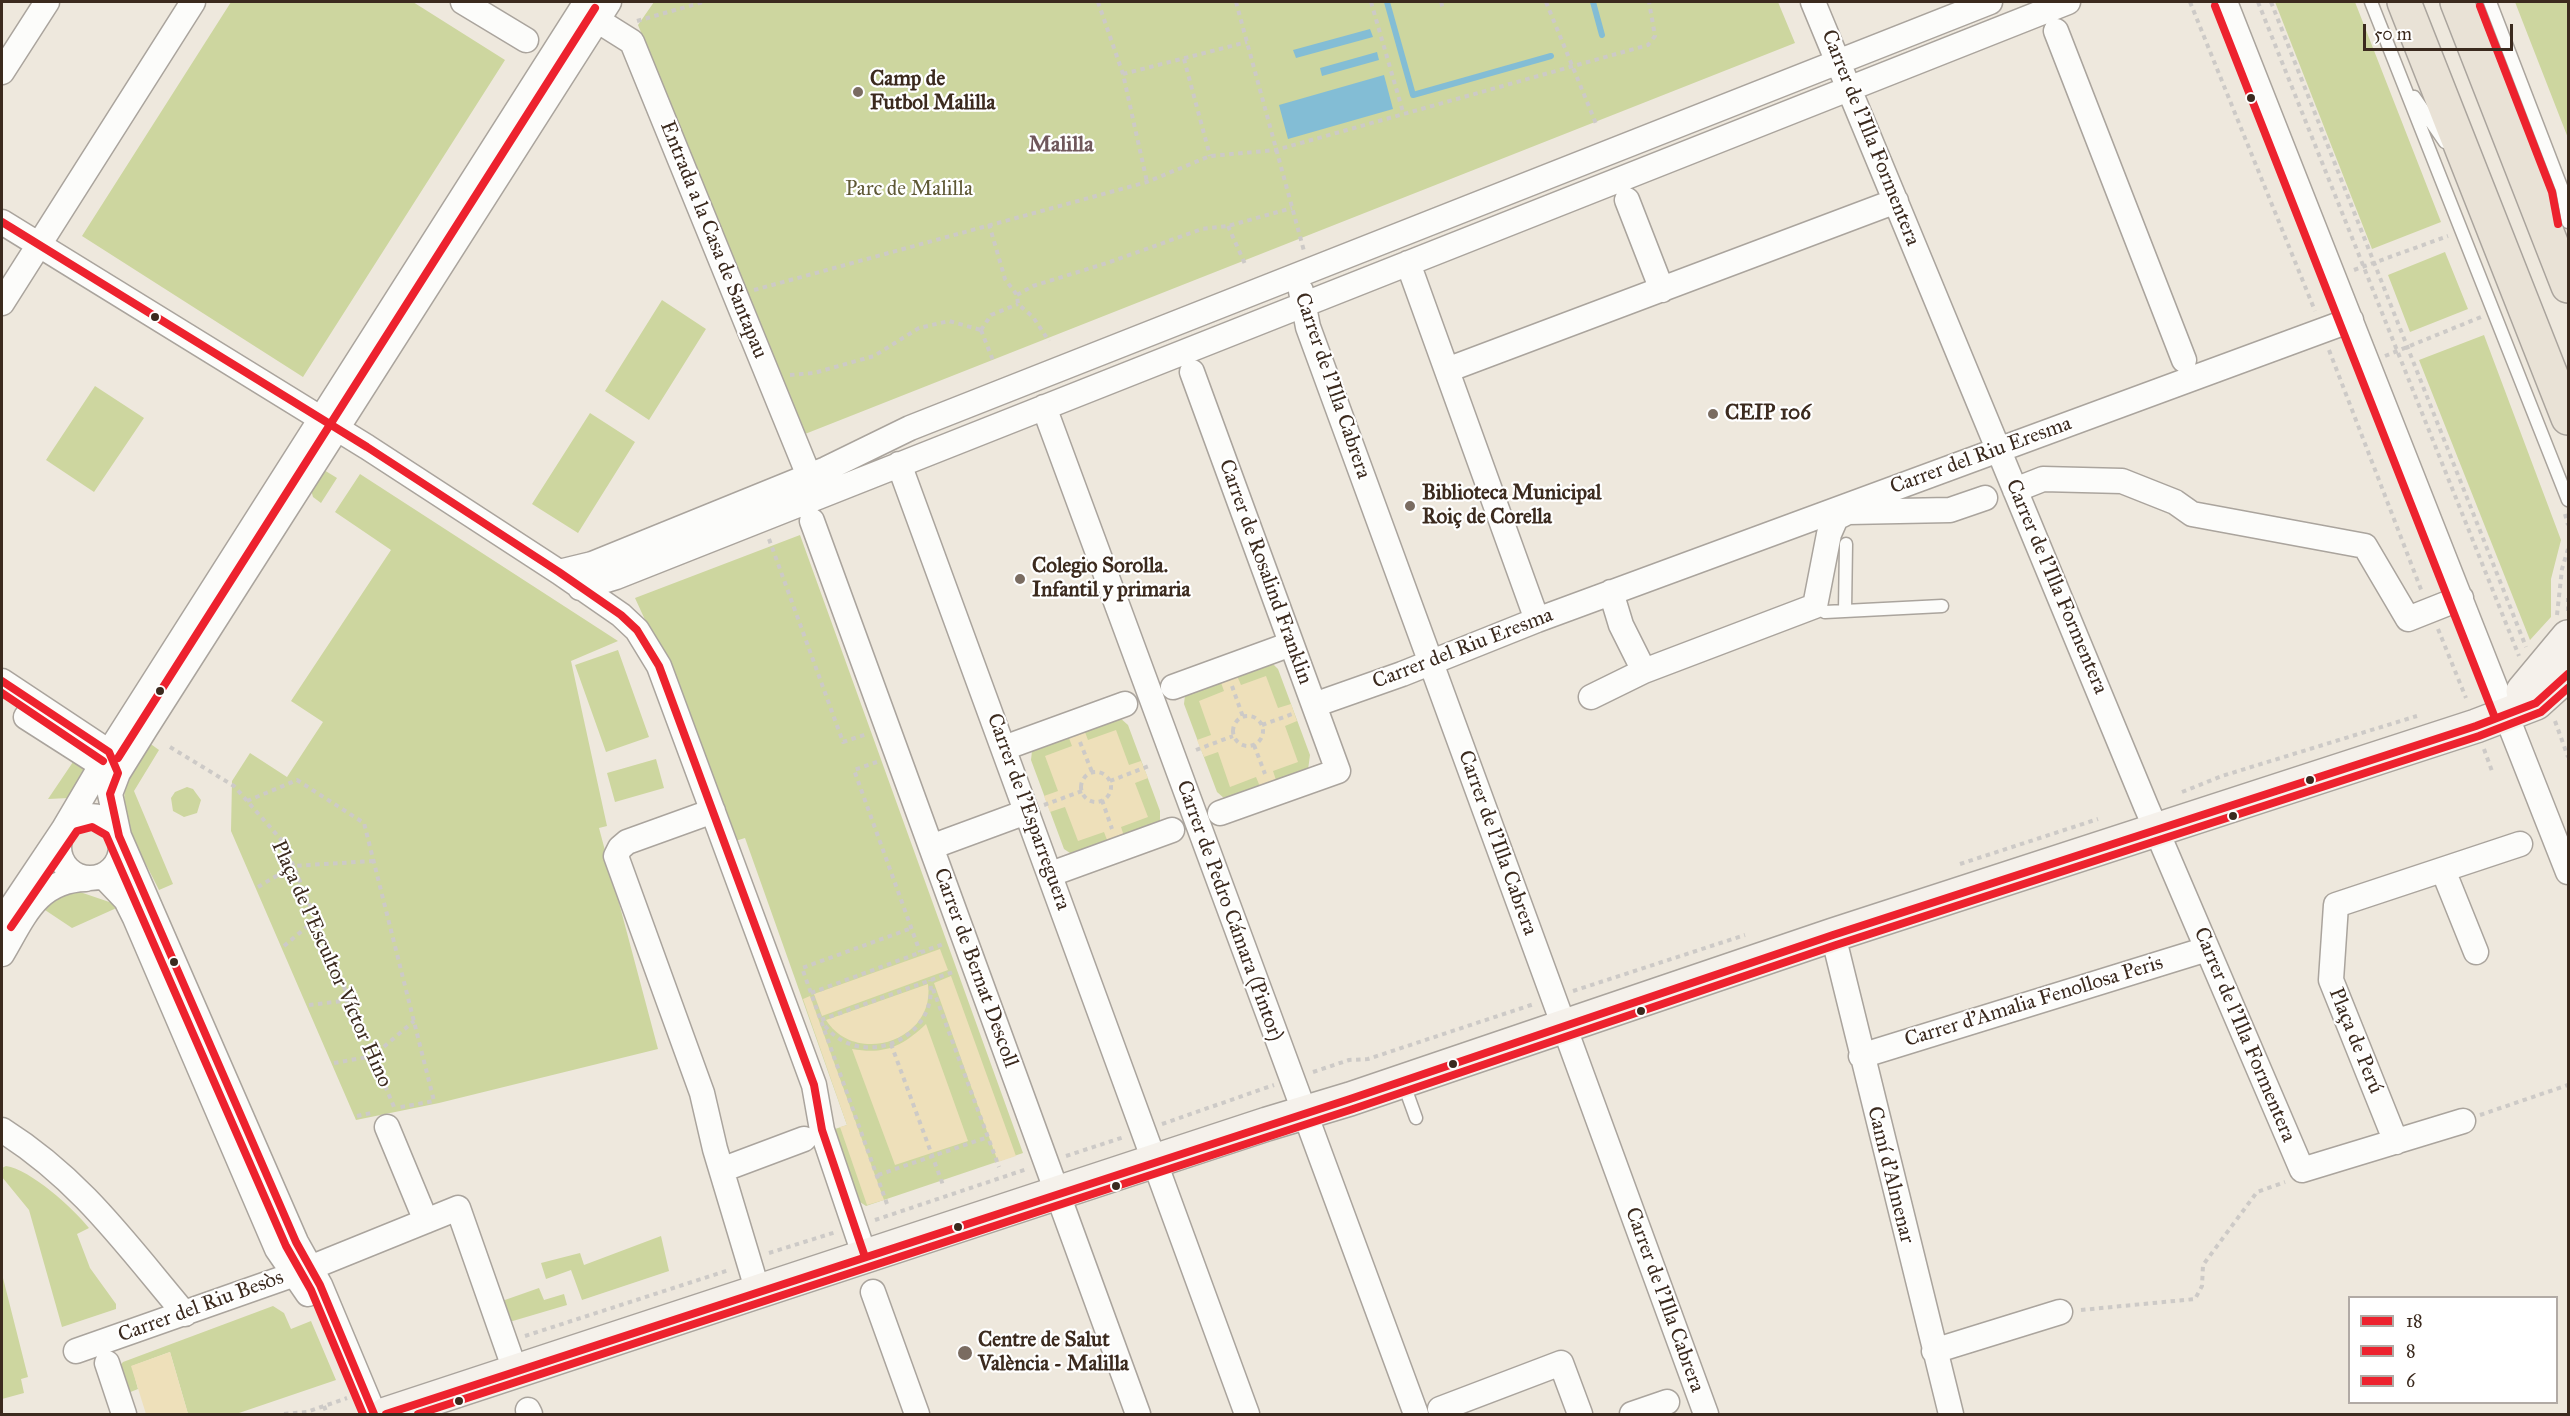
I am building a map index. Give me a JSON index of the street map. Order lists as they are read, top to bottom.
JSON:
{
  "streets": {
    "street": [
      "Carrer de l'Illa Formentera",
      "Entrada a la Casa de Santapau",
      "Carrer de l'Illa Cabrera",
      "Carrer del Riu Eresma",
      "Carrer de Rosalind Franklin",
      "Carrer de l'Esparreguera",
      "Carrer de Pedro Cámara (Pintor)",
      "Carrer de Bernat Descoll",
      "Carrer d'Amalia Fenollosa Peris",
      "Plaça de Perú",
      "Camí d'Almenar",
      "Carrer del Riu Besòs"
    ],
    "path": ["Plaça de l'Escultor Víctor Hino"]
  },
  "crossings": [
    ["Carrer de l'Illa Formentera", "Carrer del Riu Eresma"],
    ["Carrer de l'Illa Formentera", "Carrer d'Amalia Fenollosa Peris"],
    ["Carrer de l'Illa Cabrera", "Carrer del Riu Eresma"],
    ["Carrer del Riu Eresma", "Carrer de Rosalind Franklin"],
    ["Carrer d'Amalia Fenollosa Peris", "Camí d'Almenar"]
  ],
  "districts": ["Malilla"],
  "parks": ["Parc de Malilla"],
  "places": [
    "Camp de Futbol Malilla",
    "CEIP 106",
    "Biblioteca Municipal Roiç de Corella",
    "Colegio Sorolla. Infantil y primaria",
    "Centre de Salut València - Malilla"
  ],
  "lines": ["transit line 8", "transit line 6", "transit line 18"],
  "legend": ["18", "8", "6"],
  "scale_bar": "50 m"
}
